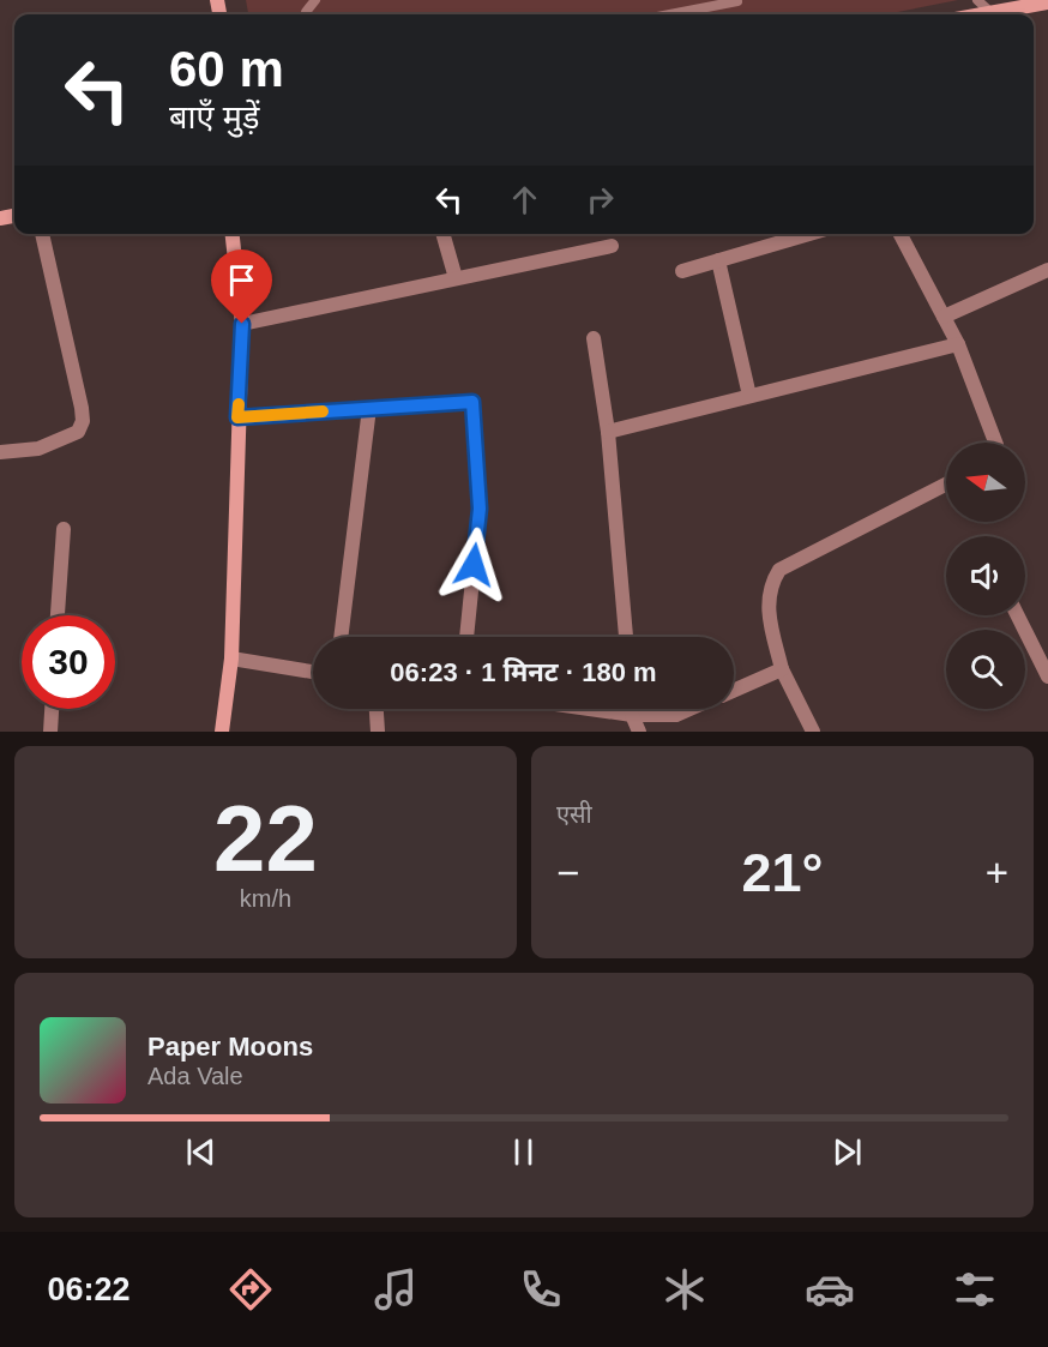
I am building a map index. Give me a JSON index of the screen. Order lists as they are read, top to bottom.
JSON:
{
  "north": "left",
  "page": {
    "turn": ["60 m", "बाएँ मुड़ें"],
    "limit": "30",
    "trip": "06:23 · 1 मिनट · 180 m",
    "tile": [
      ["22", "km/h"],
      "एसी"
    ],
    "heat": ["−", "21°", "+"],
    "song": ["Paper Moons", "Ada Vale"],
    "tabs": "06:22"
  }
}
